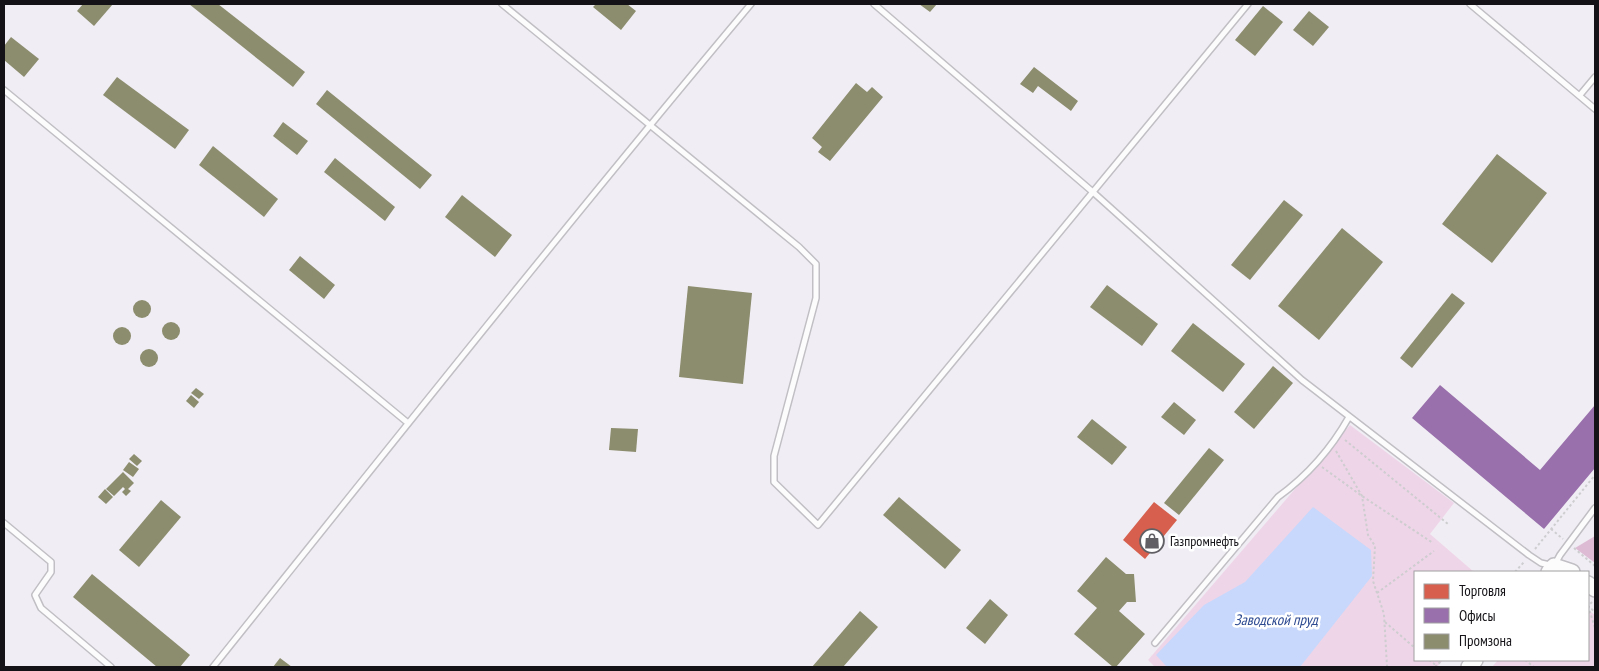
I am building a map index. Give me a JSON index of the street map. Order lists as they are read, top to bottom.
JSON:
{
  "water": ["Заводской пруд"],
  "places": {
    "shop": ["Газпромнефть"]
  },
  "legend": ["Торговля", "Офисы", "Промзона"]
}
